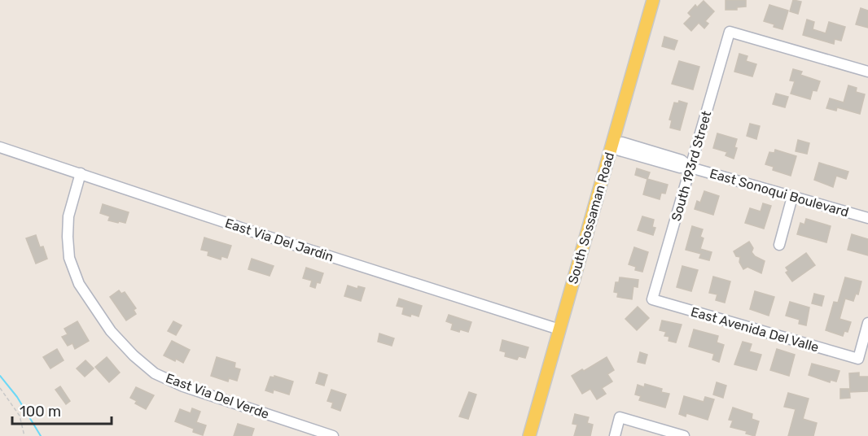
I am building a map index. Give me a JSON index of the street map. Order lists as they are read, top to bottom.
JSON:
{
  "streets": {
    "main road": ["South Sossaman Road"],
    "street": [
      "South 193rd Street",
      "East Sonoqui Boulevard",
      "East Via Del Jardin",
      "East Avenida Del Valle",
      "East Via Del Verde"
    ]
  },
  "crossings": [
    ["South 193rd Street", "East Sonoqui Boulevard"],
    ["South 193rd Street", "East Avenida Del Valle"],
    ["East Sonoqui Boulevard", "South Sossaman Road"],
    ["South Sossaman Road", "East Via Del Jardin"],
    ["East Via Del Jardin", "East Via Del Verde"]
  ],
  "scale_bar": "100 m"
}
